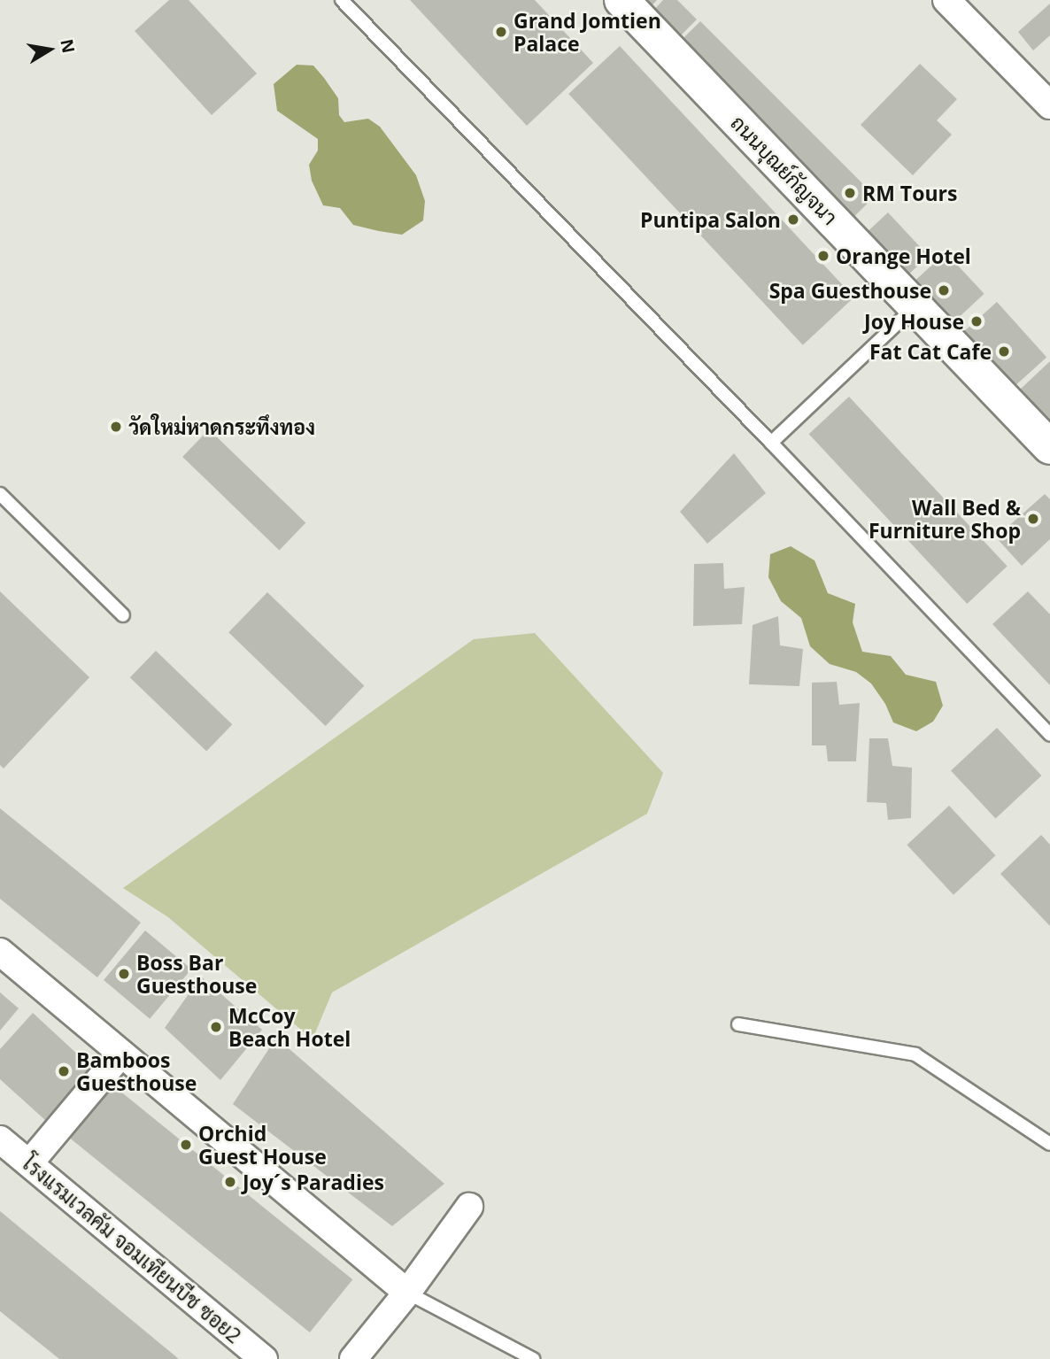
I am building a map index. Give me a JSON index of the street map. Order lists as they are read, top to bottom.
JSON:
{
  "streets": {
    "street": ["ถนนบุณย์กัญจนา", "โรงแรมเวลคัม จอมเทียนบีช ซอย2"]
  },
  "places": [
    "Grand Jomtien Palace",
    "RM Tours",
    "Puntipa Salon",
    "Orange Hotel",
    "Spa Guesthouse",
    "Joy House",
    "Fat Cat Cafe",
    "วัดใหม่หาดกระทึงทอง",
    "Wall Bed & Furniture Shop",
    "Boss Bar Guesthouse",
    "McCoy Beach Hotel",
    "Bamboos Guesthouse",
    "Orchid Guest House",
    "Joy´s Paradies"
  ],
  "north": "right"
}
